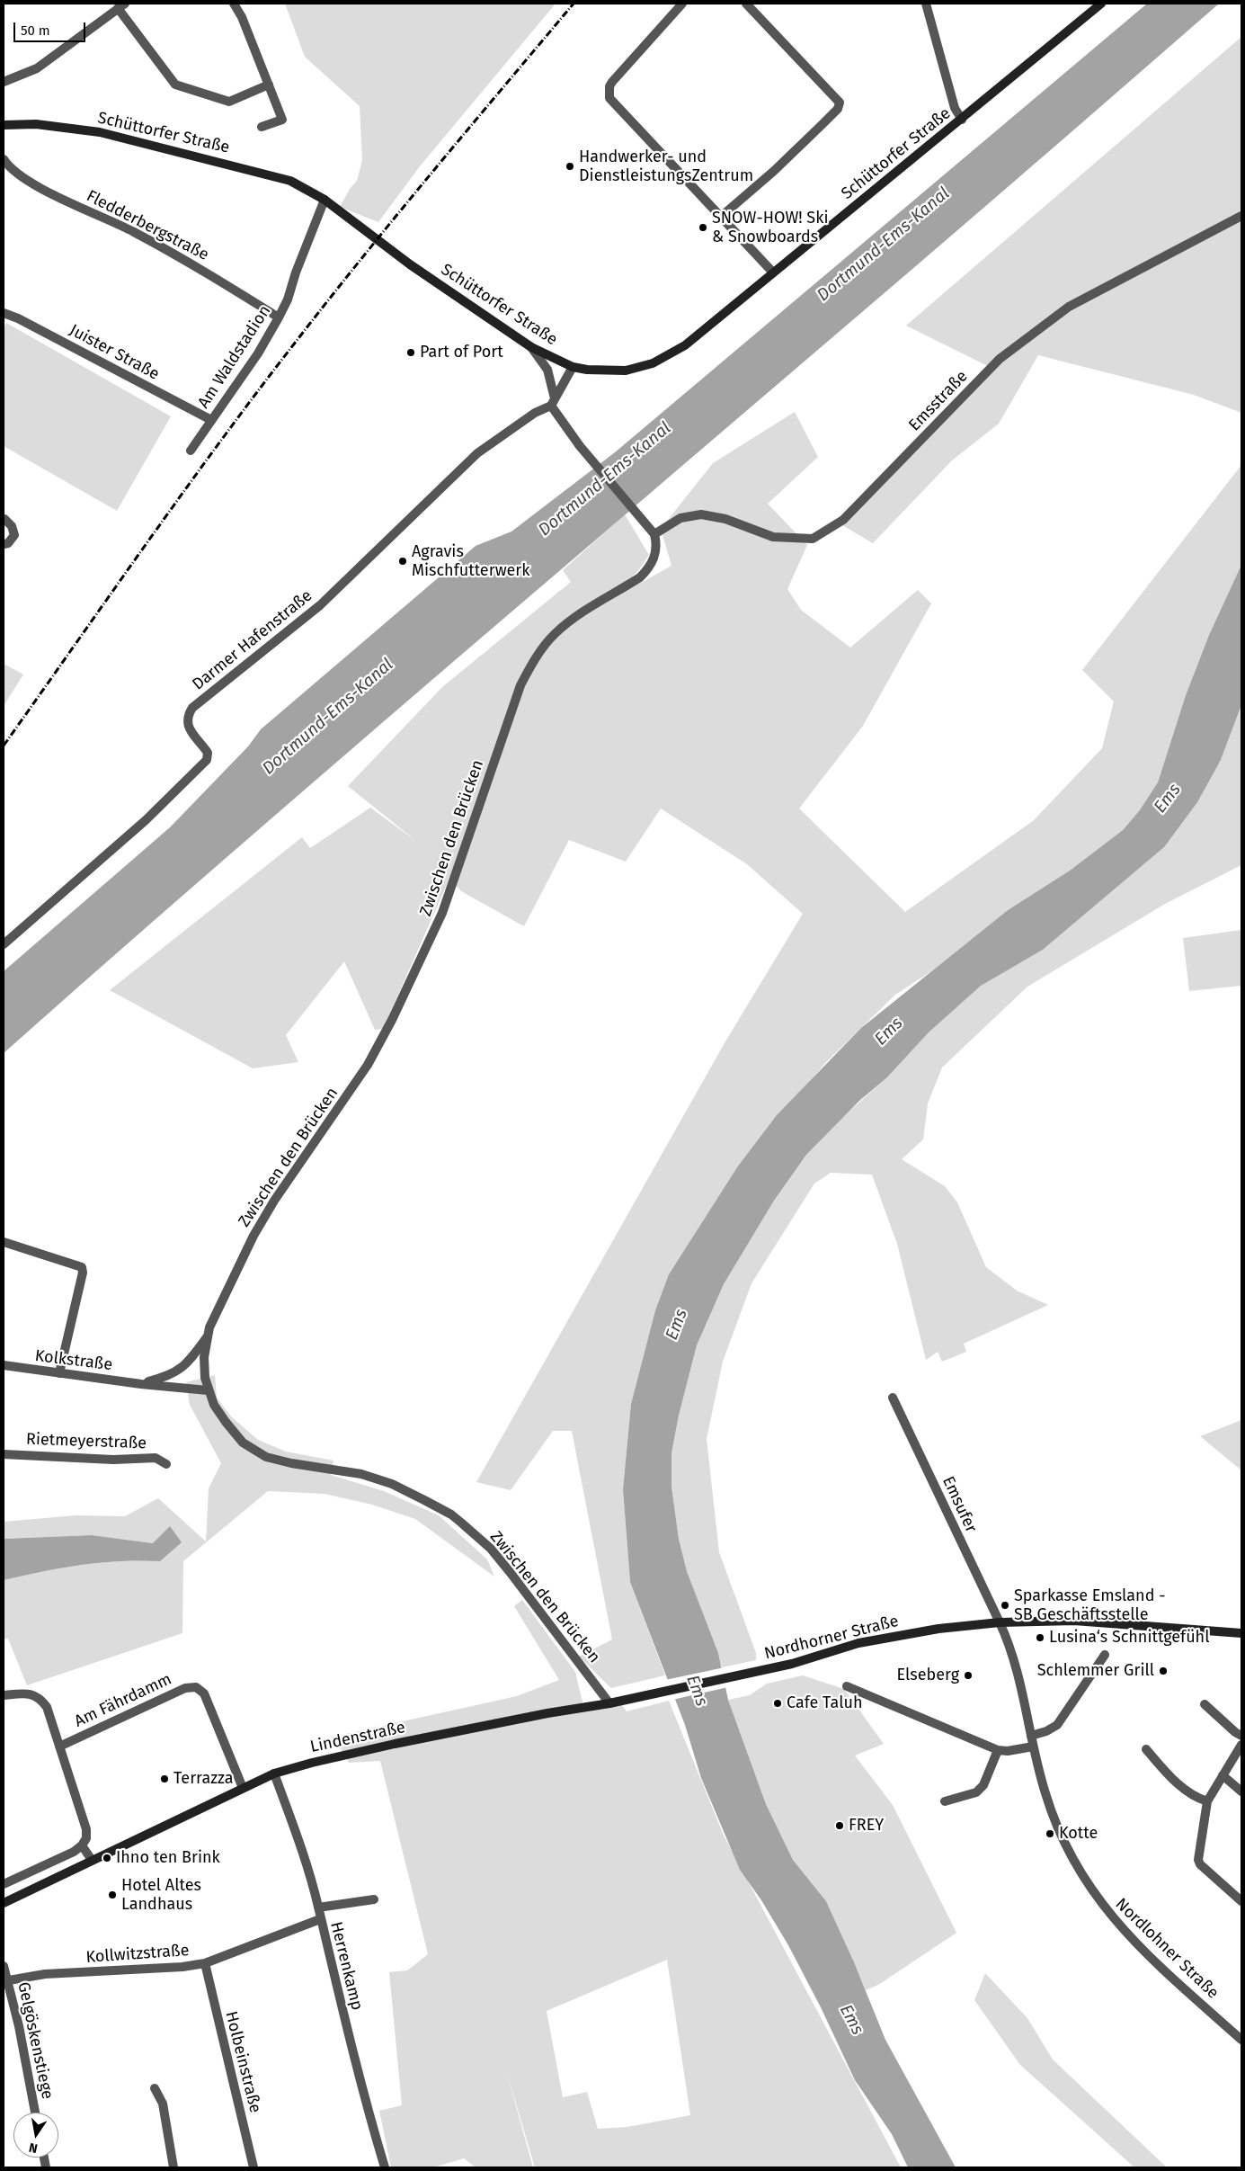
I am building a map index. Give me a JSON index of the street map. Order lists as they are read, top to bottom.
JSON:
{
  "streets": {
    "main road": ["Schüttorfer Straße", "Nordhorner Straße", "Lindenstraße"],
    "street": [
      "Fledderbergstraße",
      "Juister Straße",
      "Am Waldstadion",
      "Emsstraße",
      "Darmer Hafenstraße",
      "Zwischen den Brücken",
      "Kolkstraße",
      "Rietmeyerstraße",
      "Emsufer",
      "Am Fährdamm",
      "Nordlohner Straße",
      "Kollwitzstraße",
      "Herrenkamp",
      "Gelgöskenstiege",
      "Holbeinstraße"
    ]
  },
  "crossings": [
    ["Schüttorfer Straße", "Am Waldstadion"],
    ["Fledderbergstraße", "Am Waldstadion"],
    ["Juister Straße", "Am Waldstadion"],
    ["Emsstraße", "Zwischen den Brücken"],
    ["Zwischen den Brücken", "Kolkstraße"],
    ["Zwischen den Brücken", "Lindenstraße"],
    ["Emsufer", "Nordhorner Straße"],
    ["Emsufer", "Nordlohner Straße"],
    ["Nordhorner Straße", "Lindenstraße"],
    ["Nordhorner Straße", "Nordlohner Straße"],
    ["Am Fährdamm", "Lindenstraße"],
    ["Lindenstraße", "Herrenkamp"],
    ["Kollwitzstraße", "Herrenkamp"],
    ["Kollwitzstraße", "Gelgöskenstiege"],
    ["Kollwitzstraße", "Holbeinstraße"]
  ],
  "water": ["Dortmund-Ems-Kanal", "Ems"],
  "places": [
    "Handwerker- und DienstleistungsZentrum",
    "SNOW-HOW! Ski & Snowboards",
    "Part of Port",
    "Agravis Mischfutterwerk",
    "Sparkasse Emsland - SB Geschäftsstelle",
    "Lusina‘s Schnittgefühl",
    "Schlemmer Grill",
    "Elseberg",
    "Cafe Taluh",
    "Terrazza",
    "FREY",
    "Kotte",
    "Ihno ten Brink",
    "Hotel Altes Landhaus"
  ],
  "scale_bar": "50 m",
  "north": "bottom"
}
